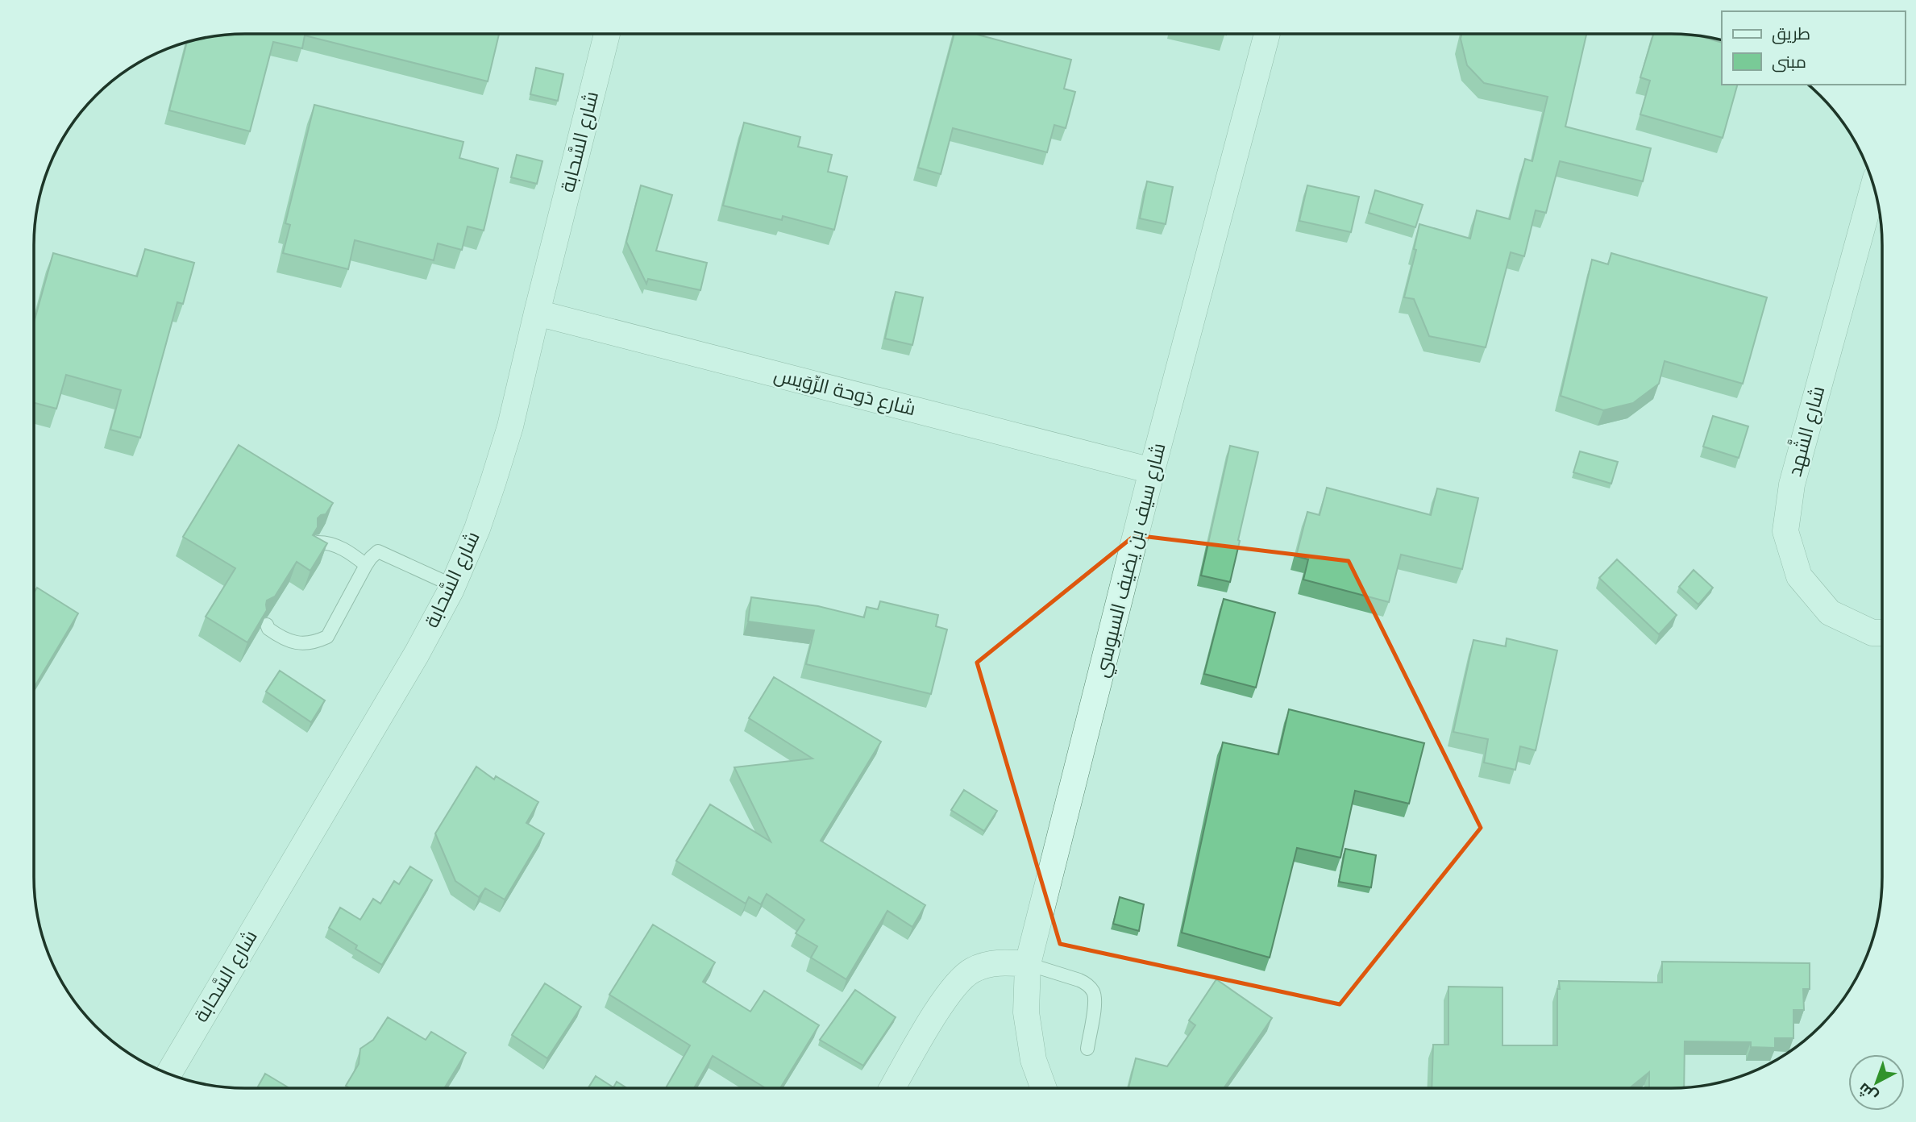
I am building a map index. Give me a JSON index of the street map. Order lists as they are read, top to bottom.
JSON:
{
  "streets": {
    "street": [
      "شارع السَّحابة",
      "شارع دَوحة الرِّوَيس",
      "شارع الشَّهد",
      "شارع سيف بن يضيف السبوسي"
    ]
  },
  "crossings": [
    ["شارع السَّحابة", "شارع دَوحة الرِّوَيس"],
    ["شارع دَوحة الرِّوَيس", "شارع سيف بن يضيف السبوسي"]
  ],
  "legend": ["طريق", "مبنى"],
  "north": "bottom left"
}
